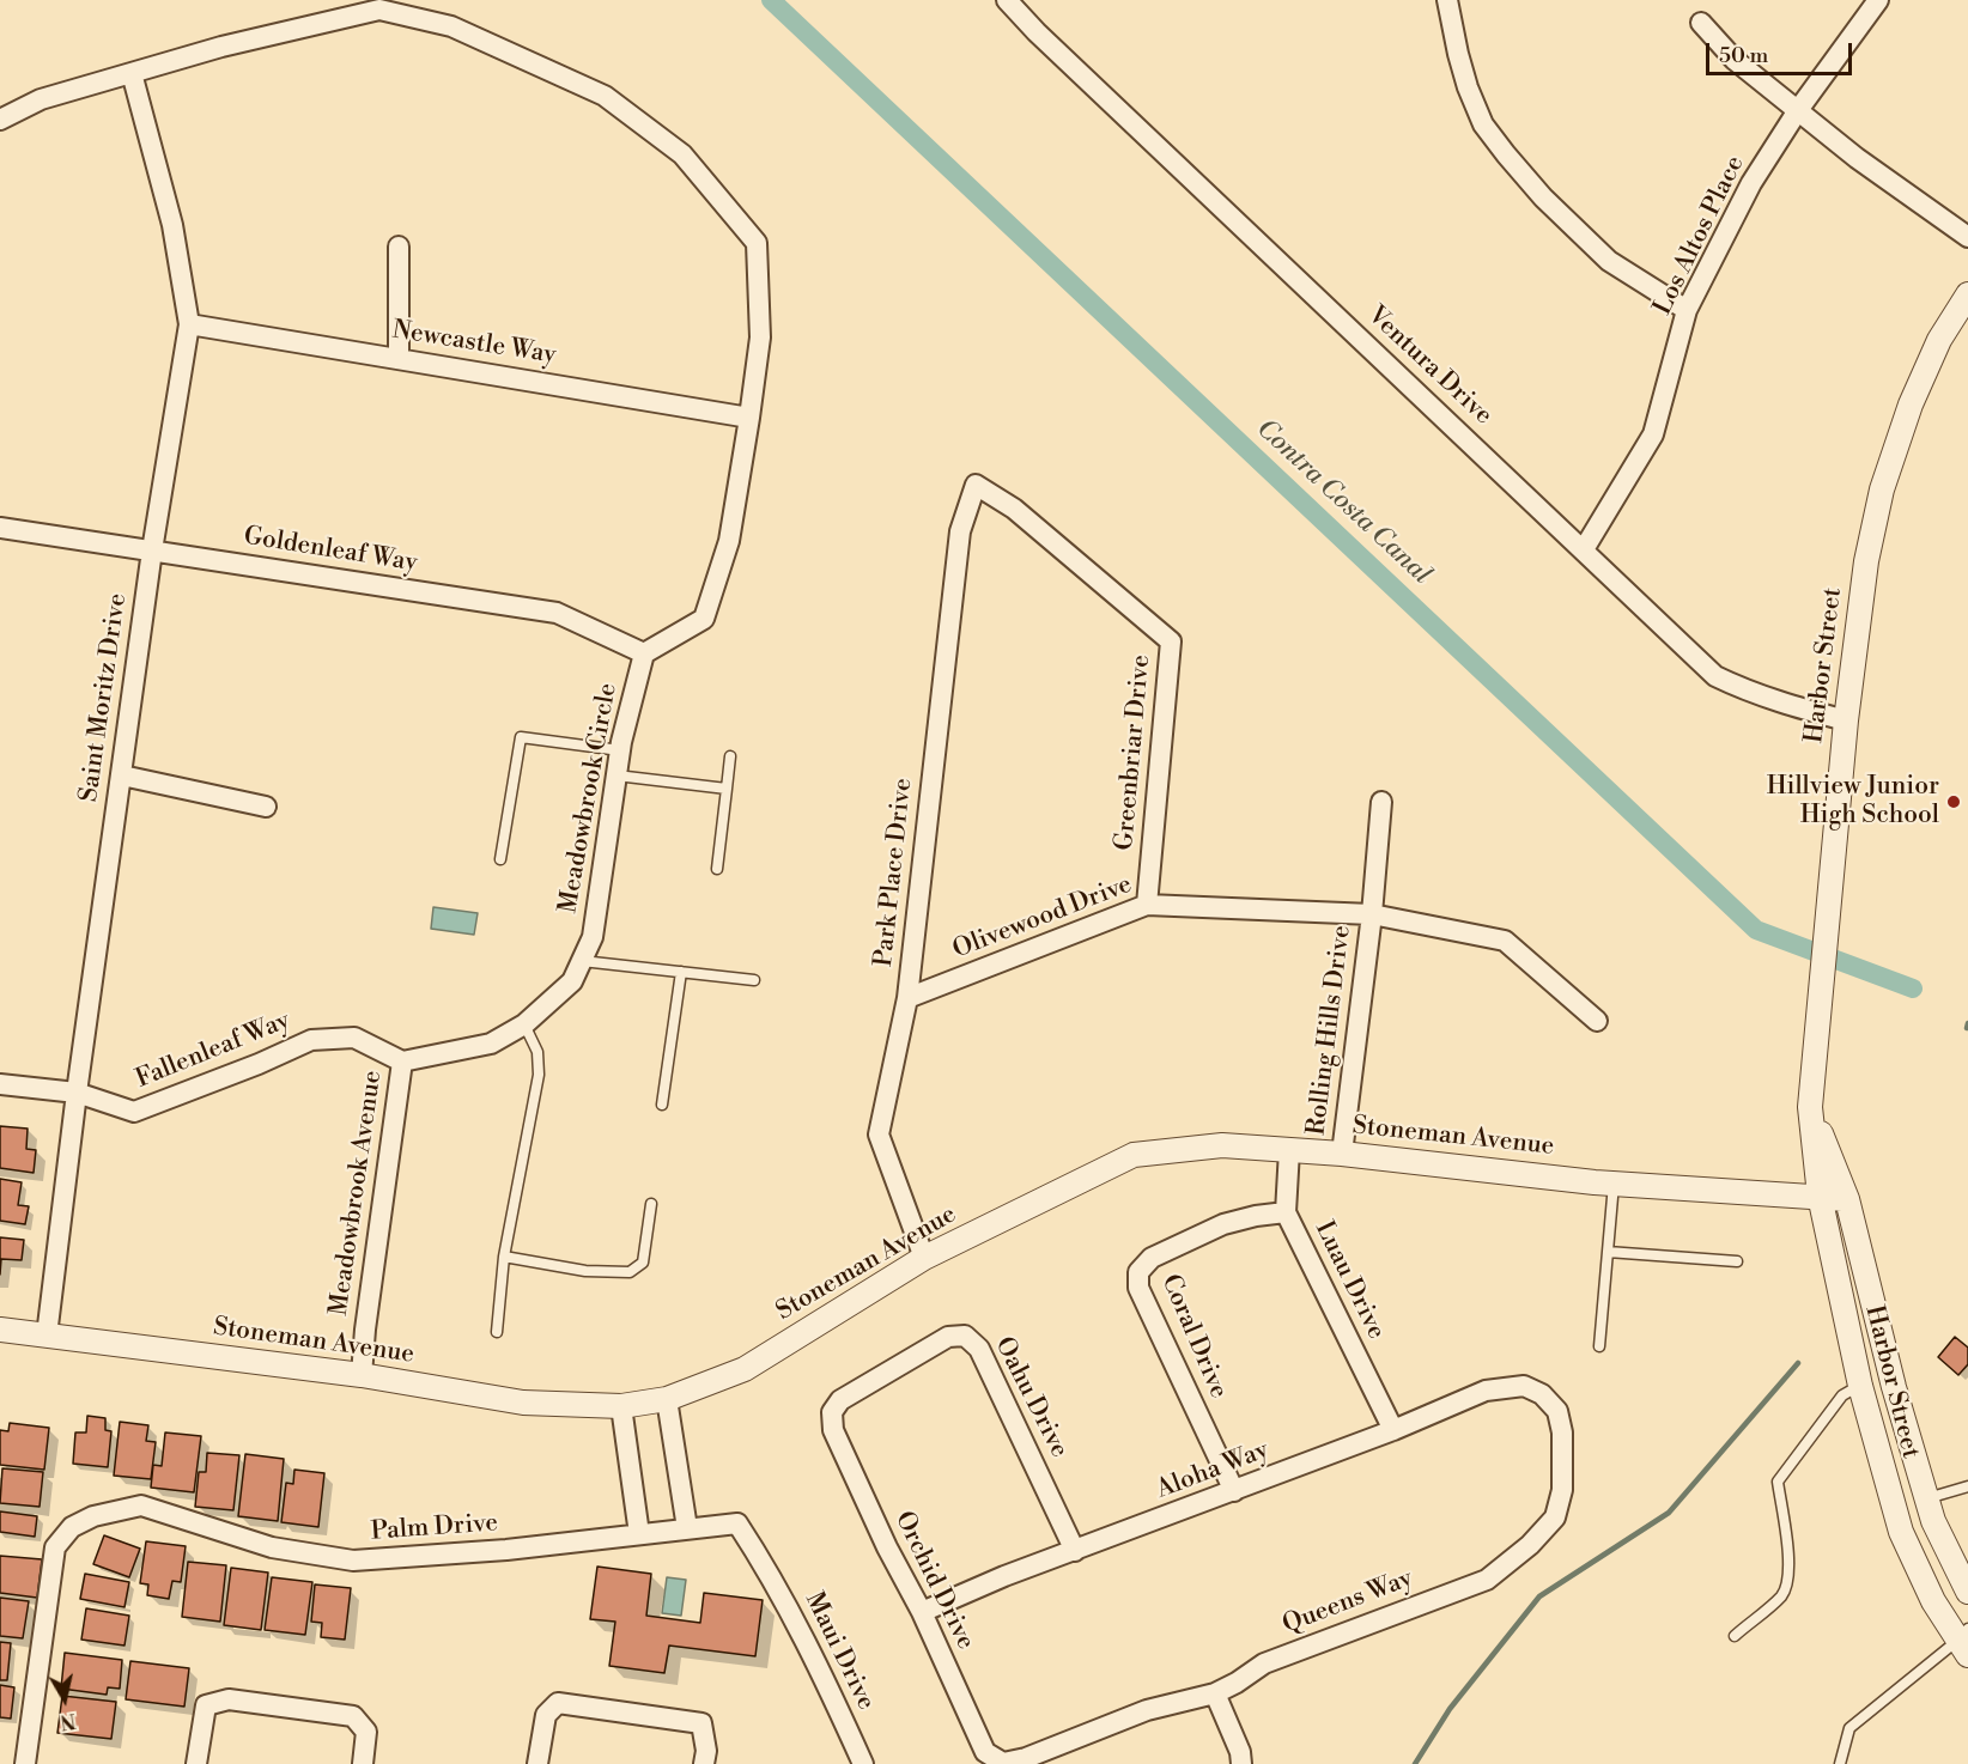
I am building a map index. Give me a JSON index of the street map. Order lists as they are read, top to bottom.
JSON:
{
  "streets": {
    "street": [
      "Los Altos Place",
      "Newcastle Way",
      "Ventura Drive",
      "Goldenleaf Way",
      "Harbor Street",
      "Saint Moritz Drive",
      "Greenbriar Drive",
      "Meadowbrook Circle",
      "Park Place Drive",
      "Olivewood Drive",
      "Rolling Hills Drive",
      "Fallenleaf Way",
      "Stoneman Avenue",
      "Meadowbrook Avenue",
      "Luau Drive",
      "Coral Drive",
      "Oahu Drive",
      "Aloha Way",
      "Palm Drive",
      "Orchid Drive",
      "Queens Way",
      "Maui Drive"
    ]
  },
  "crossings": [
    ["Los Altos Place", "Ventura Drive"],
    ["Newcastle Way", "Saint Moritz Drive"],
    ["Ventura Drive", "Harbor Street"],
    ["Goldenleaf Way", "Saint Moritz Drive"],
    ["Goldenleaf Way", "Meadowbrook Circle"],
    ["Harbor Street", "Stoneman Avenue"],
    ["Saint Moritz Drive", "Fallenleaf Way"],
    ["Saint Moritz Drive", "Stoneman Avenue"],
    ["Greenbriar Drive", "Park Place Drive"],
    ["Greenbriar Drive", "Olivewood Drive"],
    ["Meadowbrook Circle", "Fallenleaf Way"],
    ["Meadowbrook Circle", "Meadowbrook Avenue"],
    ["Park Place Drive", "Olivewood Drive"],
    ["Park Place Drive", "Stoneman Avenue"],
    ["Olivewood Drive", "Rolling Hills Drive"],
    ["Rolling Hills Drive", "Stoneman Avenue"],
    ["Fallenleaf Way", "Meadowbrook Avenue"],
    ["Stoneman Avenue", "Meadowbrook Avenue"],
    ["Stoneman Avenue", "Luau Drive"],
    ["Luau Drive", "Coral Drive"],
    ["Luau Drive", "Aloha Way"],
    ["Coral Drive", "Aloha Way"],
    ["Oahu Drive", "Aloha Way"],
    ["Oahu Drive", "Orchid Drive"],
    ["Aloha Way", "Orchid Drive"],
    ["Aloha Way", "Queens Way"],
    ["Palm Drive", "Maui Drive"],
    ["Orchid Drive", "Queens Way"]
  ],
  "water": ["Contra Costa Canal"],
  "places": ["Hillview Junior High School"],
  "scale_bar": "50 m",
  "north": "bottom"
}
